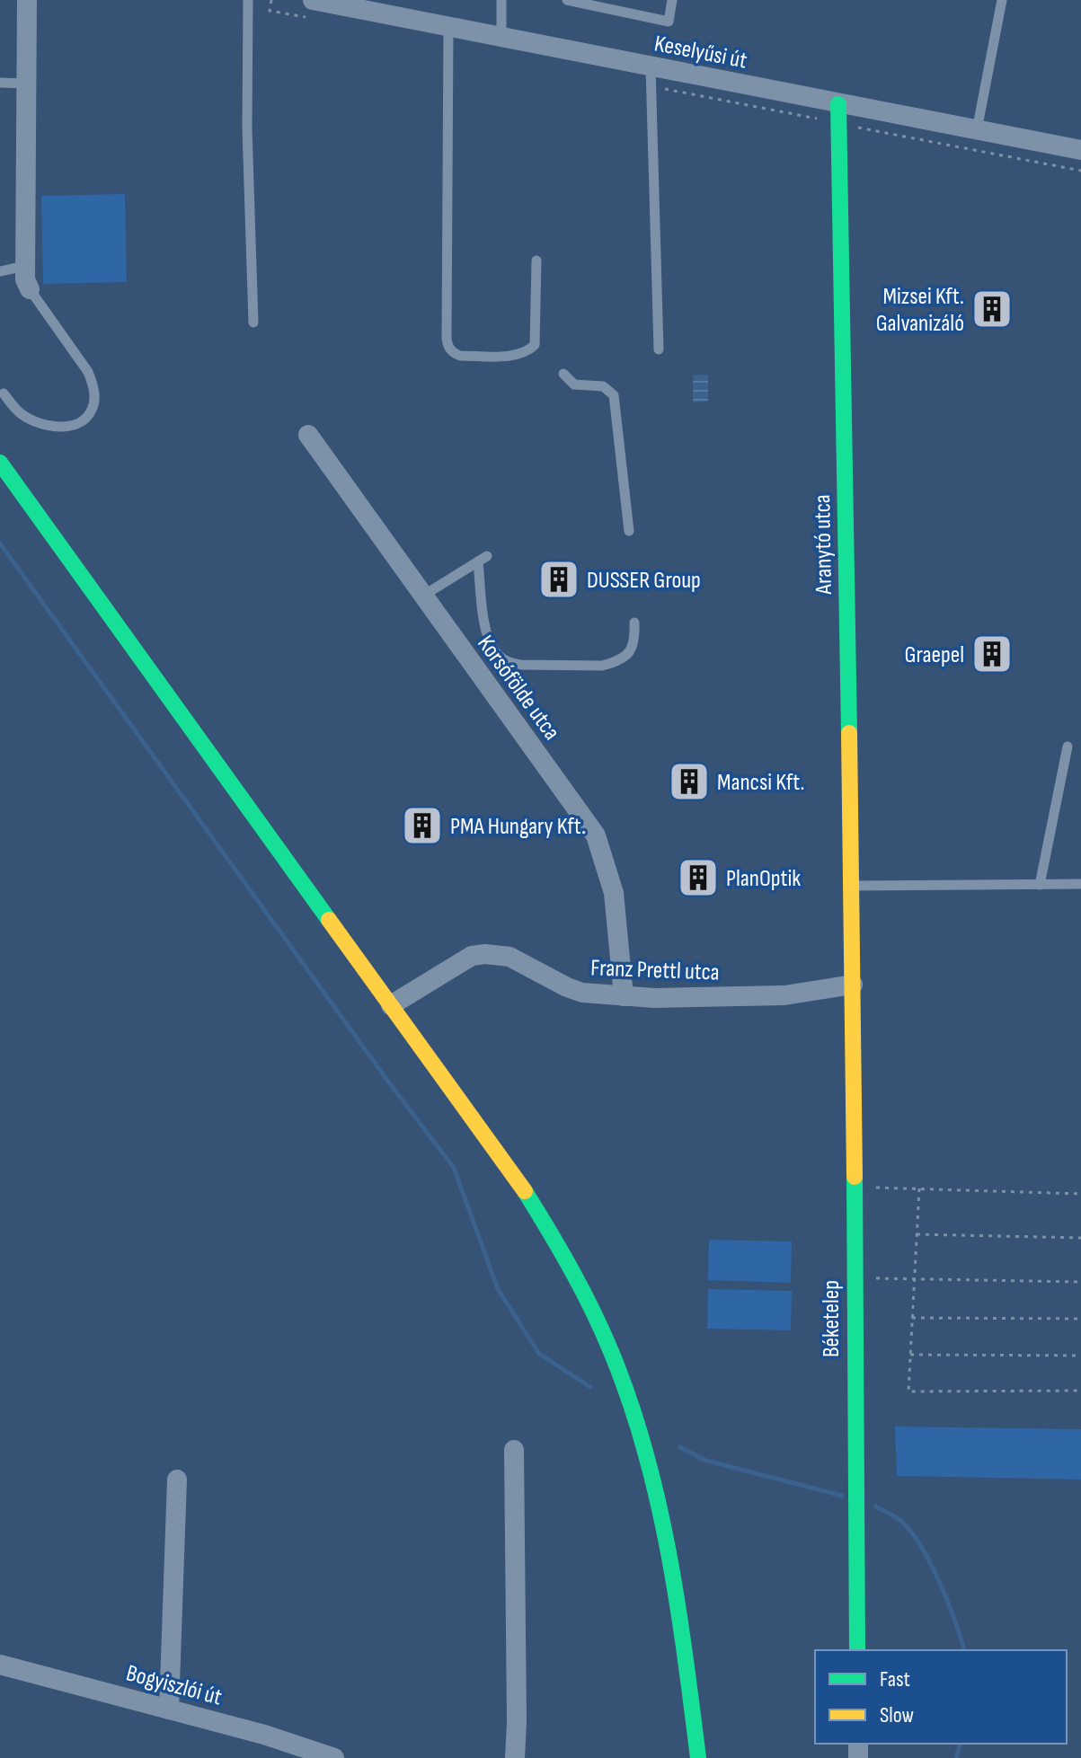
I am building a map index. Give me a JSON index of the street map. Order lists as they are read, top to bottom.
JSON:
{
  "streets": {
    "street": [
      "Keselyűsi út",
      "Aranytó utca",
      "Korsófölde utca",
      "Franz Prettl utca",
      "Béketelep",
      "Bogyiszlói út"
    ]
  },
  "crossings": [
    ["Keselyűsi út", "Aranytó utca"],
    ["Aranytó utca", "Franz Prettl utca"],
    ["Aranytó utca", "Béketelep"],
    ["Korsófölde utca", "Franz Prettl utca"],
    ["Franz Prettl utca", "Béketelep"]
  ],
  "places": {
    "building": [
      "Mizsei Kft. Galvanizáló",
      "DUSSER Group",
      "Graepel",
      "Mancsi Kft.",
      "PMA Hungary Kft.",
      "PlanOptik"
    ]
  },
  "legend": ["Fast", "Slow"]
}
